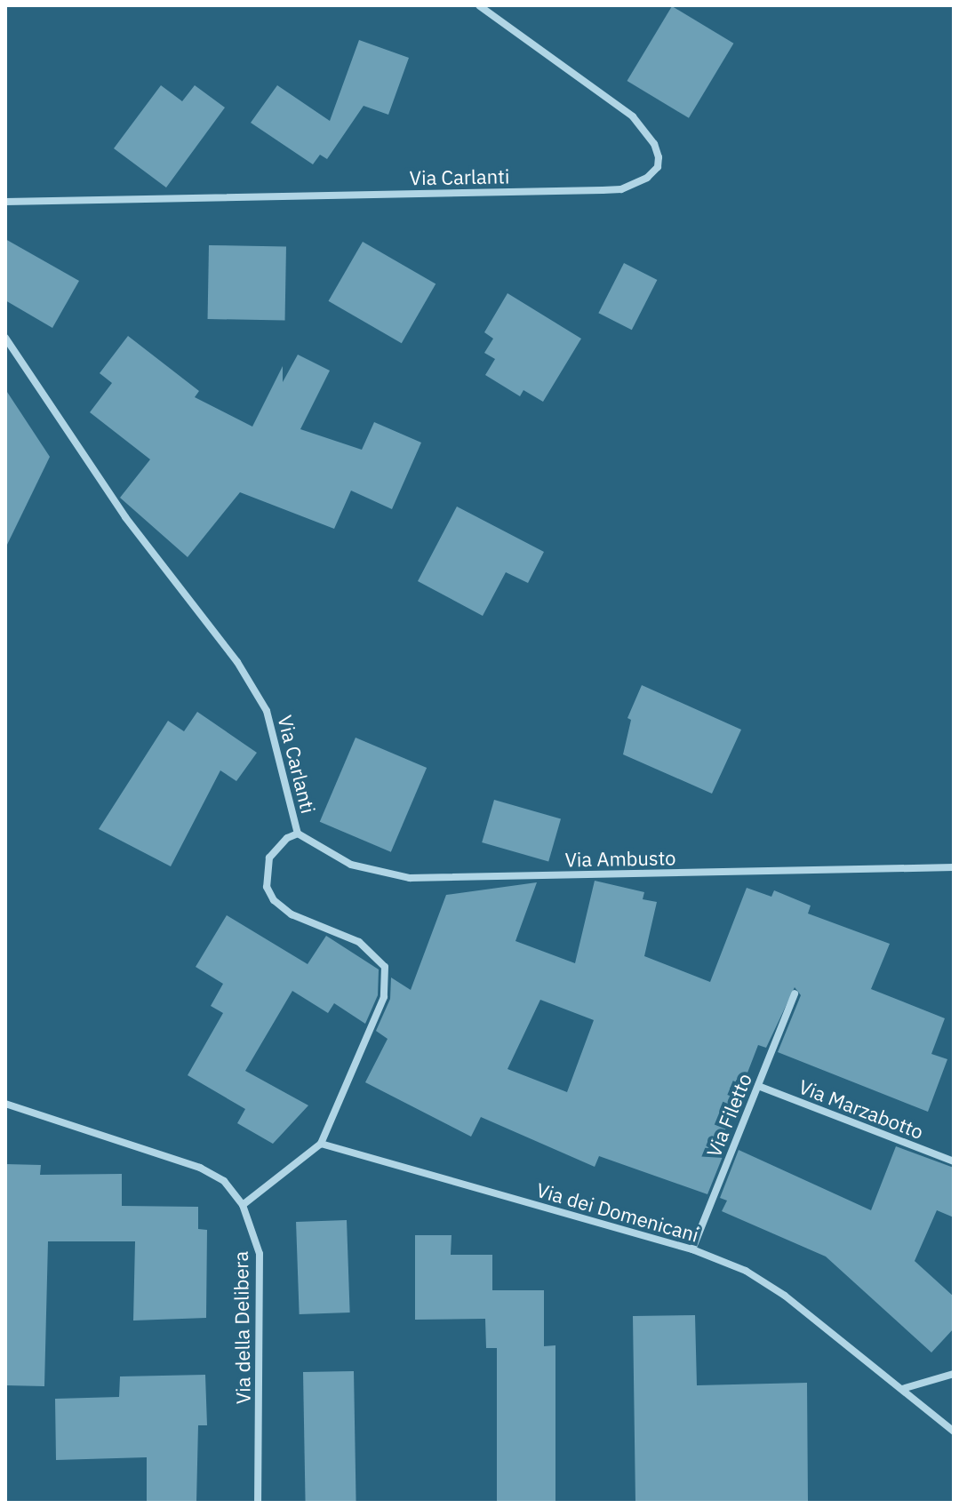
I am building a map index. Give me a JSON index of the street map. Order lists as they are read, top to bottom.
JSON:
{
  "streets": {
    "street": [
      "Via Carlanti",
      "Via Ambusto",
      "Via Marzabotto",
      "Via Filetto",
      "Via dei Domenicani",
      "Via della Delibera"
    ]
  },
  "crossings": [
    ["Via Carlanti", "Via Ambusto"],
    ["Via Carlanti", "Via dei Domenicani"],
    ["Via Marzabotto", "Via Filetto"],
    ["Via Filetto", "Via dei Domenicani"]
  ]
}
